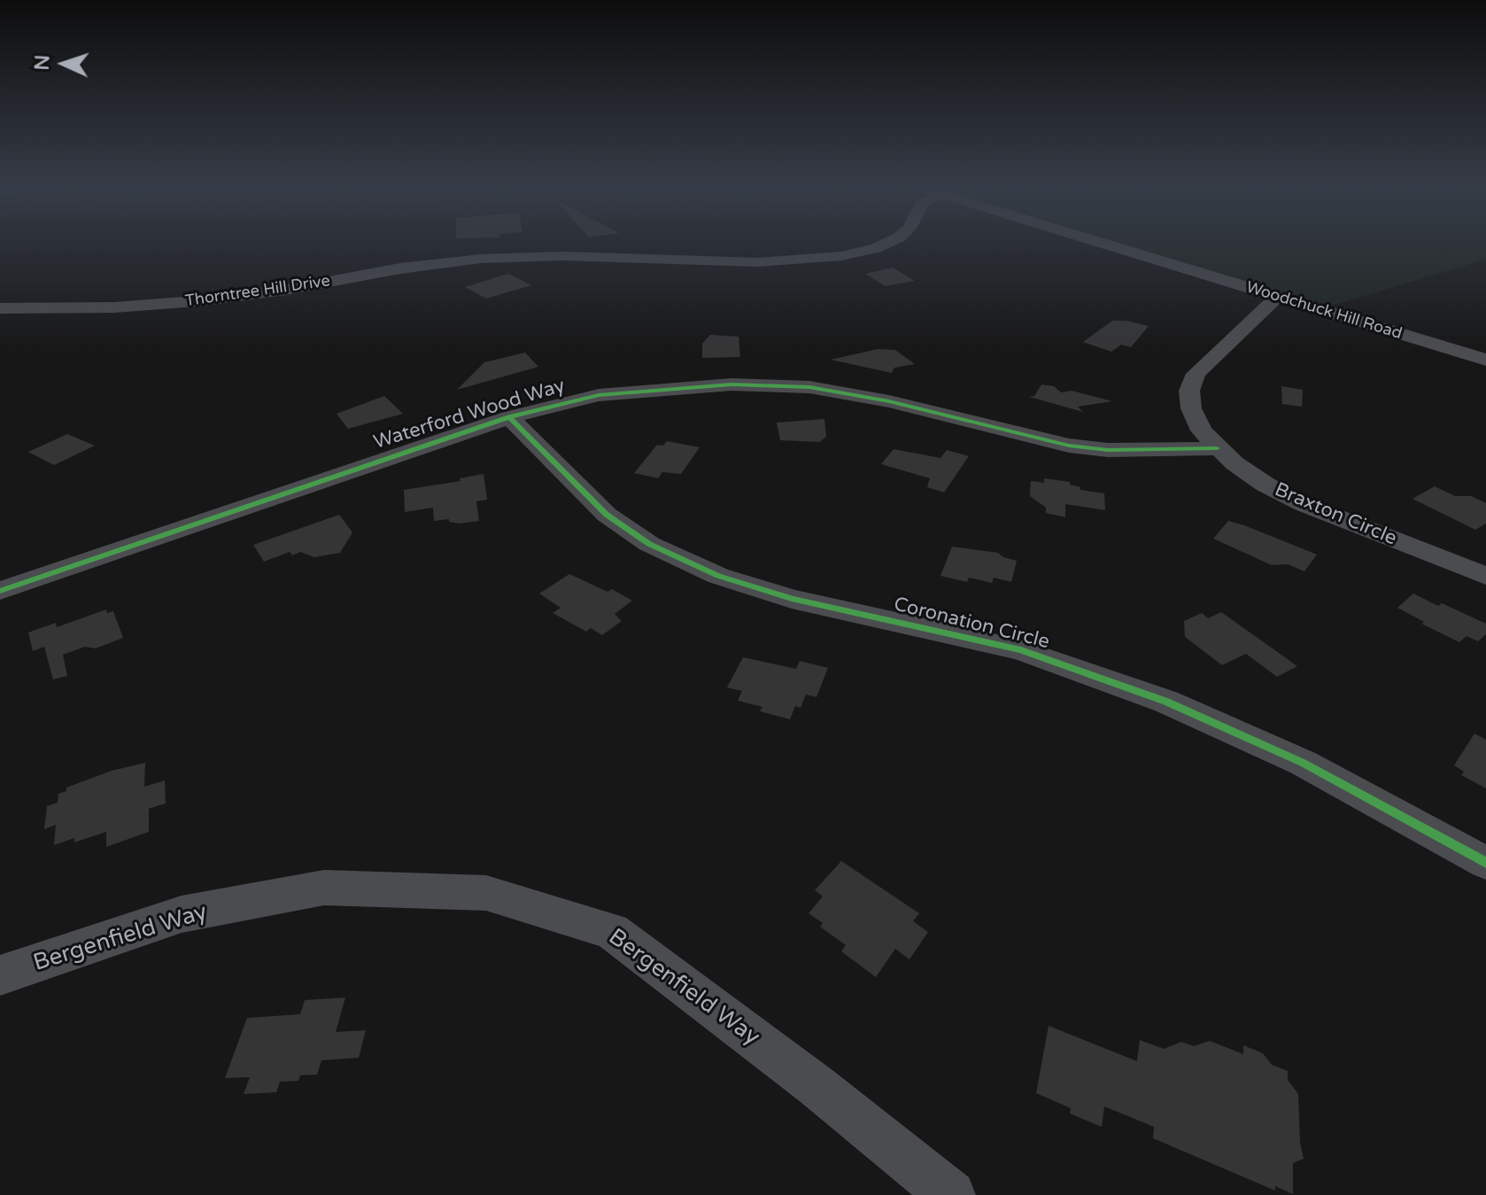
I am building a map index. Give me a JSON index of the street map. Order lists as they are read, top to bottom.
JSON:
{
  "streets": {
    "street": [
      "Thorntree Hill Drive",
      "Woodchuck Hill Road",
      "Waterford Wood Way",
      "Braxton Circle",
      "Coronation Circle",
      "Bergenfield Way"
    ]
  },
  "crossings": [
    ["Woodchuck Hill Road", "Braxton Circle"],
    ["Waterford Wood Way", "Braxton Circle"],
    ["Waterford Wood Way", "Coronation Circle"]
  ],
  "north": "left"
}
